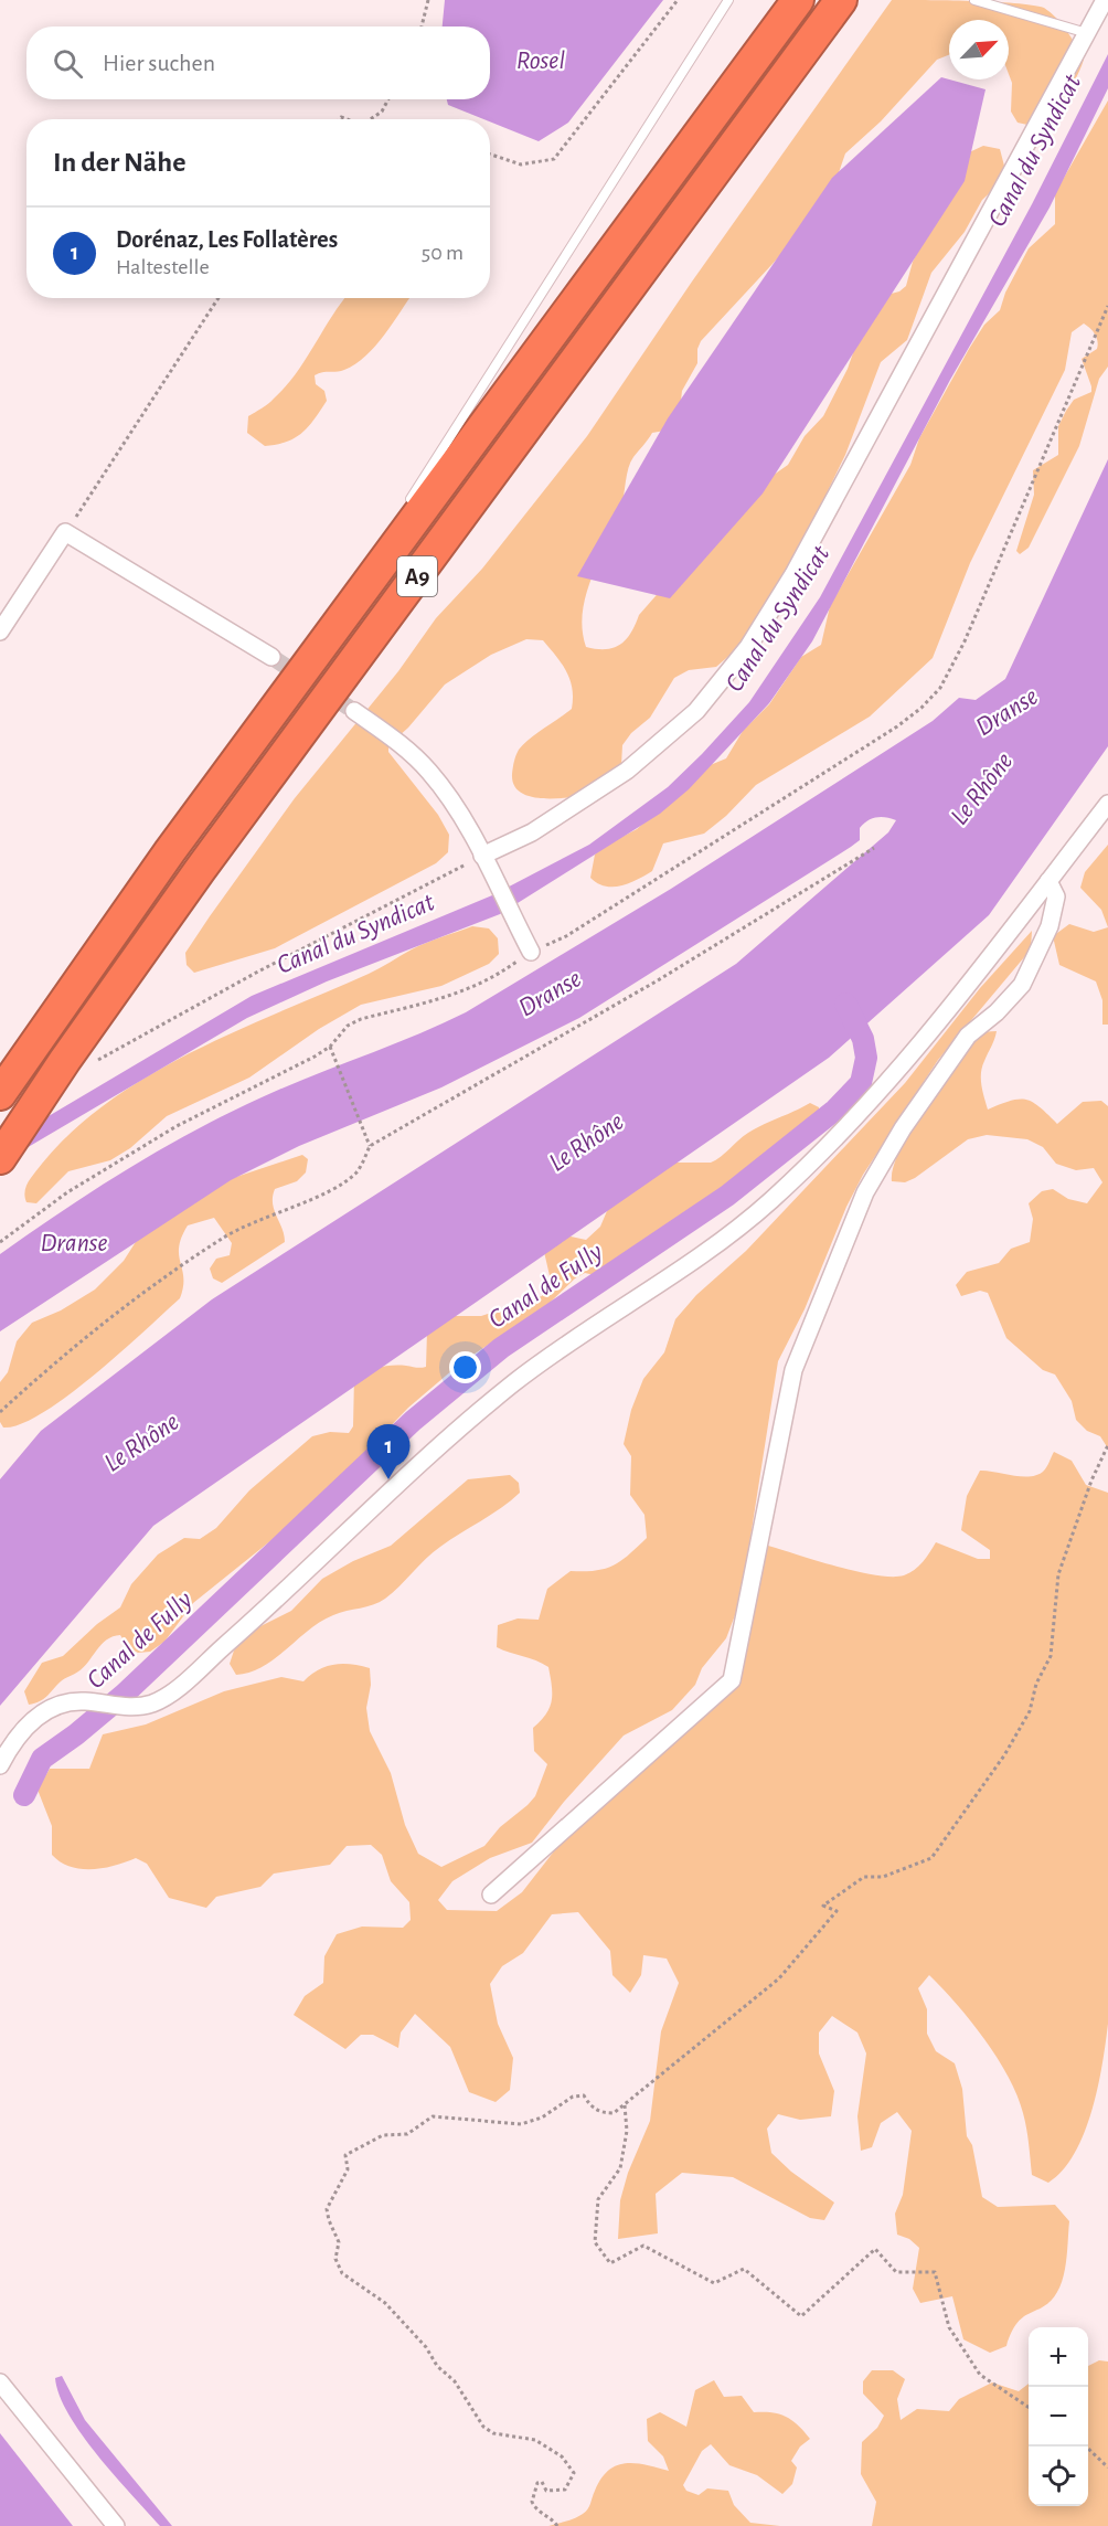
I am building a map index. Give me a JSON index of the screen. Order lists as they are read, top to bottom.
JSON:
{
  "streets": {
    "highway": ["A9"]
  },
  "water": [
    "Rosel",
    "Canal du Syndicat",
    "Dranse",
    "Le Rhône",
    "Canal de Fully"
  ],
  "north": "top right",
  "page": {
    "search": "Hier suchen",
    "heading": "In der Nähe",
    "list": [
      {
        "mark": "1",
        "name": "Dorénaz, Les Follatères",
        "note": "Haltestelle",
        "value": "50 m"
      }
    ],
    "pins": "1",
    "map_buttons": ["+", "−"]
  }
}
